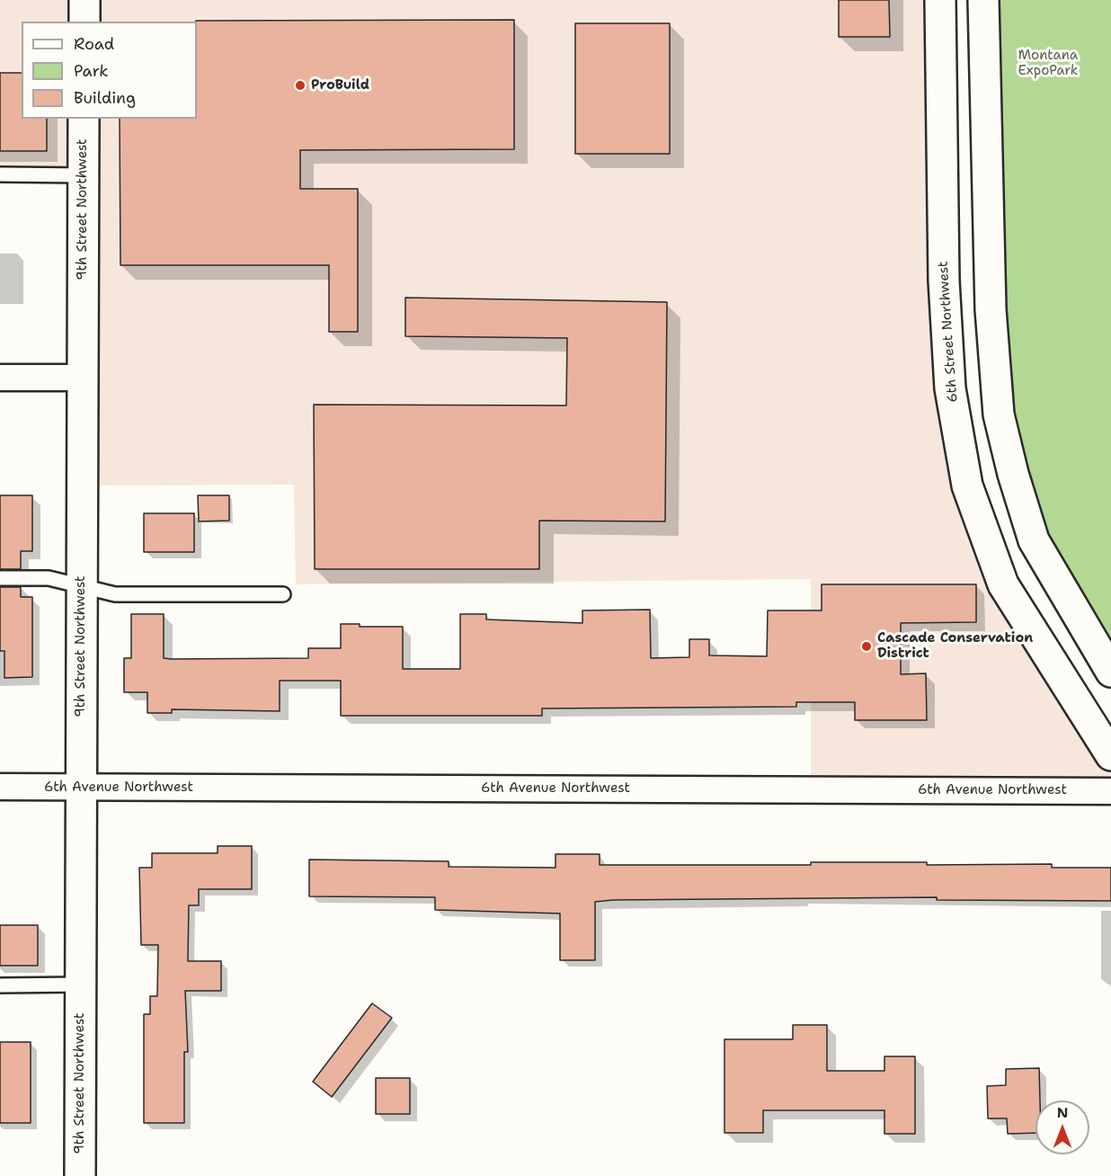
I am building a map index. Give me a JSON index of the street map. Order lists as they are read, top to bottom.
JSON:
{
  "streets": {
    "main road": ["9th Street Northwest", "6th Street Northwest"],
    "street": ["6th Avenue Northwest"]
  },
  "crossings": [
    ["9th Street Northwest", "6th Avenue Northwest"]
  ],
  "parks": ["Montana ExpoPark"],
  "places": ["ProBuild", "Cascade Conservation District"],
  "legend": ["Road", "Park", "Building"],
  "north": "top"
}
